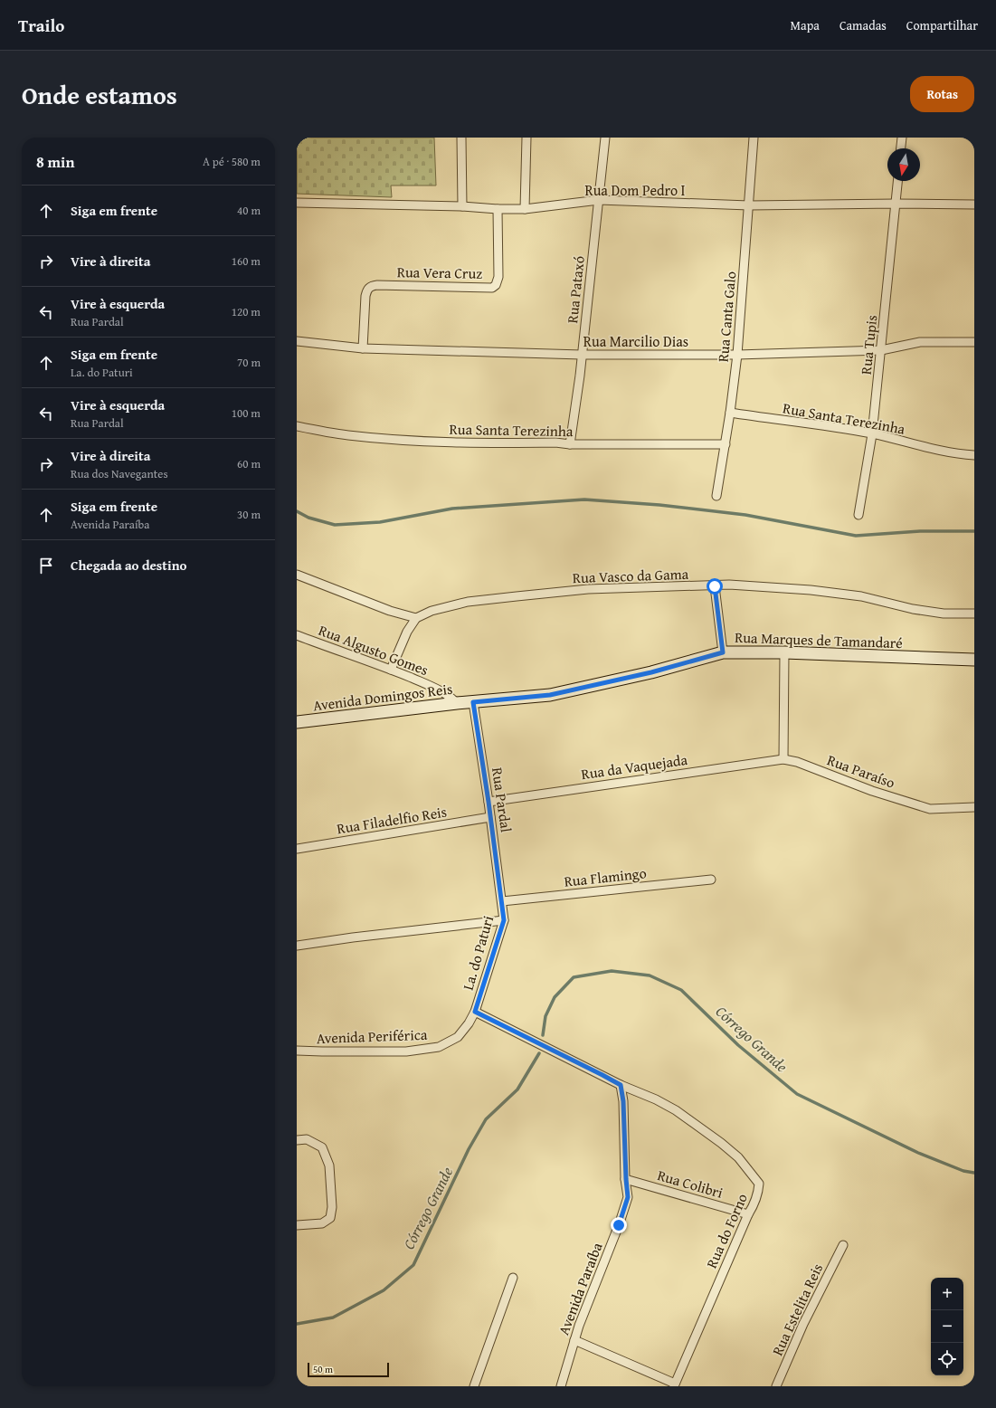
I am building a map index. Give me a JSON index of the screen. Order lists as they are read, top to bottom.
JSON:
{
  "streets": {
    "street": [
      "Rua Dom Pedro I",
      "Rua Vera Cruz",
      "Rua Pataxó",
      "Rua Canta Galo",
      "Rua Marcilio Dias",
      "Rua Tupis",
      "Rua Santa Terezinha",
      "Rua Vasco da Gama",
      "Rua Marques de Tamandaré",
      "Rua Algusto Gomes",
      "Avenida Domingos Reis",
      "Rua da Vaquejada",
      "Rua Paraíso",
      "Rua Pardal",
      "Rua Filadelfio Reis",
      "Rua Flamingo",
      "La. do Paturi",
      "Avenida Periférica",
      "Rua Colibri",
      "Rua do Forno",
      "Avenida Paraíba",
      "Rua Estelita Reis"
    ]
  },
  "crossings": [
    ["Rua Dom Pedro I", "Rua Vera Cruz"],
    ["Rua Dom Pedro I", "Rua Pataxó"],
    ["Rua Dom Pedro I", "Rua Canta Galo"],
    ["Rua Dom Pedro I", "Rua Tupis"],
    ["Rua Vera Cruz", "Rua Marcilio Dias"],
    ["Rua Pataxó", "Rua Marcilio Dias"],
    ["Rua Pataxó", "Rua Santa Terezinha"],
    ["Rua Canta Galo", "Rua Marcilio Dias"],
    ["Rua Canta Galo", "Rua Santa Terezinha"],
    ["Rua Marcilio Dias", "Rua Tupis"],
    ["Rua Tupis", "Rua Santa Terezinha"],
    ["Rua Marques de Tamandaré", "Avenida Domingos Reis"],
    ["Rua Marques de Tamandaré", "Rua Pardal"],
    ["Rua Algusto Gomes", "Avenida Domingos Reis"],
    ["Avenida Domingos Reis", "Rua Pardal"],
    ["Rua da Vaquejada", "Rua Paraíso"],
    ["Rua da Vaquejada", "Rua Pardal"],
    ["Rua Pardal", "Rua Filadelfio Reis"],
    ["Rua Pardal", "Rua Flamingo"],
    ["Rua Pardal", "La. do Paturi"],
    ["Rua Flamingo", "La. do Paturi"],
    ["La. do Paturi", "Avenida Periférica"],
    ["Rua Colibri", "Rua do Forno"],
    ["Rua Colibri", "Avenida Paraíba"],
    ["Rua do Forno", "Avenida Paraíba"]
  ],
  "water": ["Córrego Grande"],
  "scale_bar": "50 m",
  "north": "bottom",
  "page": {
    "header": "Trailo",
    "nav": ["Mapa", "Camadas", "Compartilhar"],
    "title": "Onde estamos",
    "buttons": "Rotas",
    "heading": ["8 min", "A pé · 580 m"],
    "list": [
      ["Siga em frente", "40 m"],
      ["Vire à direita", "160 m"],
      ["Vire à esquerda", "Rua Pardal", "120 m"],
      ["Siga em frente", "La. do Paturi", "70 m"],
      ["Vire à esquerda", "Rua Pardal", "100 m"],
      ["Vire à direita", "Rua dos Navegantes", "60 m"],
      ["Siga em frente", "Avenida Paraíba", "30 m"],
      "Chegada ao destino"
    ],
    "map_buttons": ["+", "−"],
    "scale": "50 m"
  }
}
